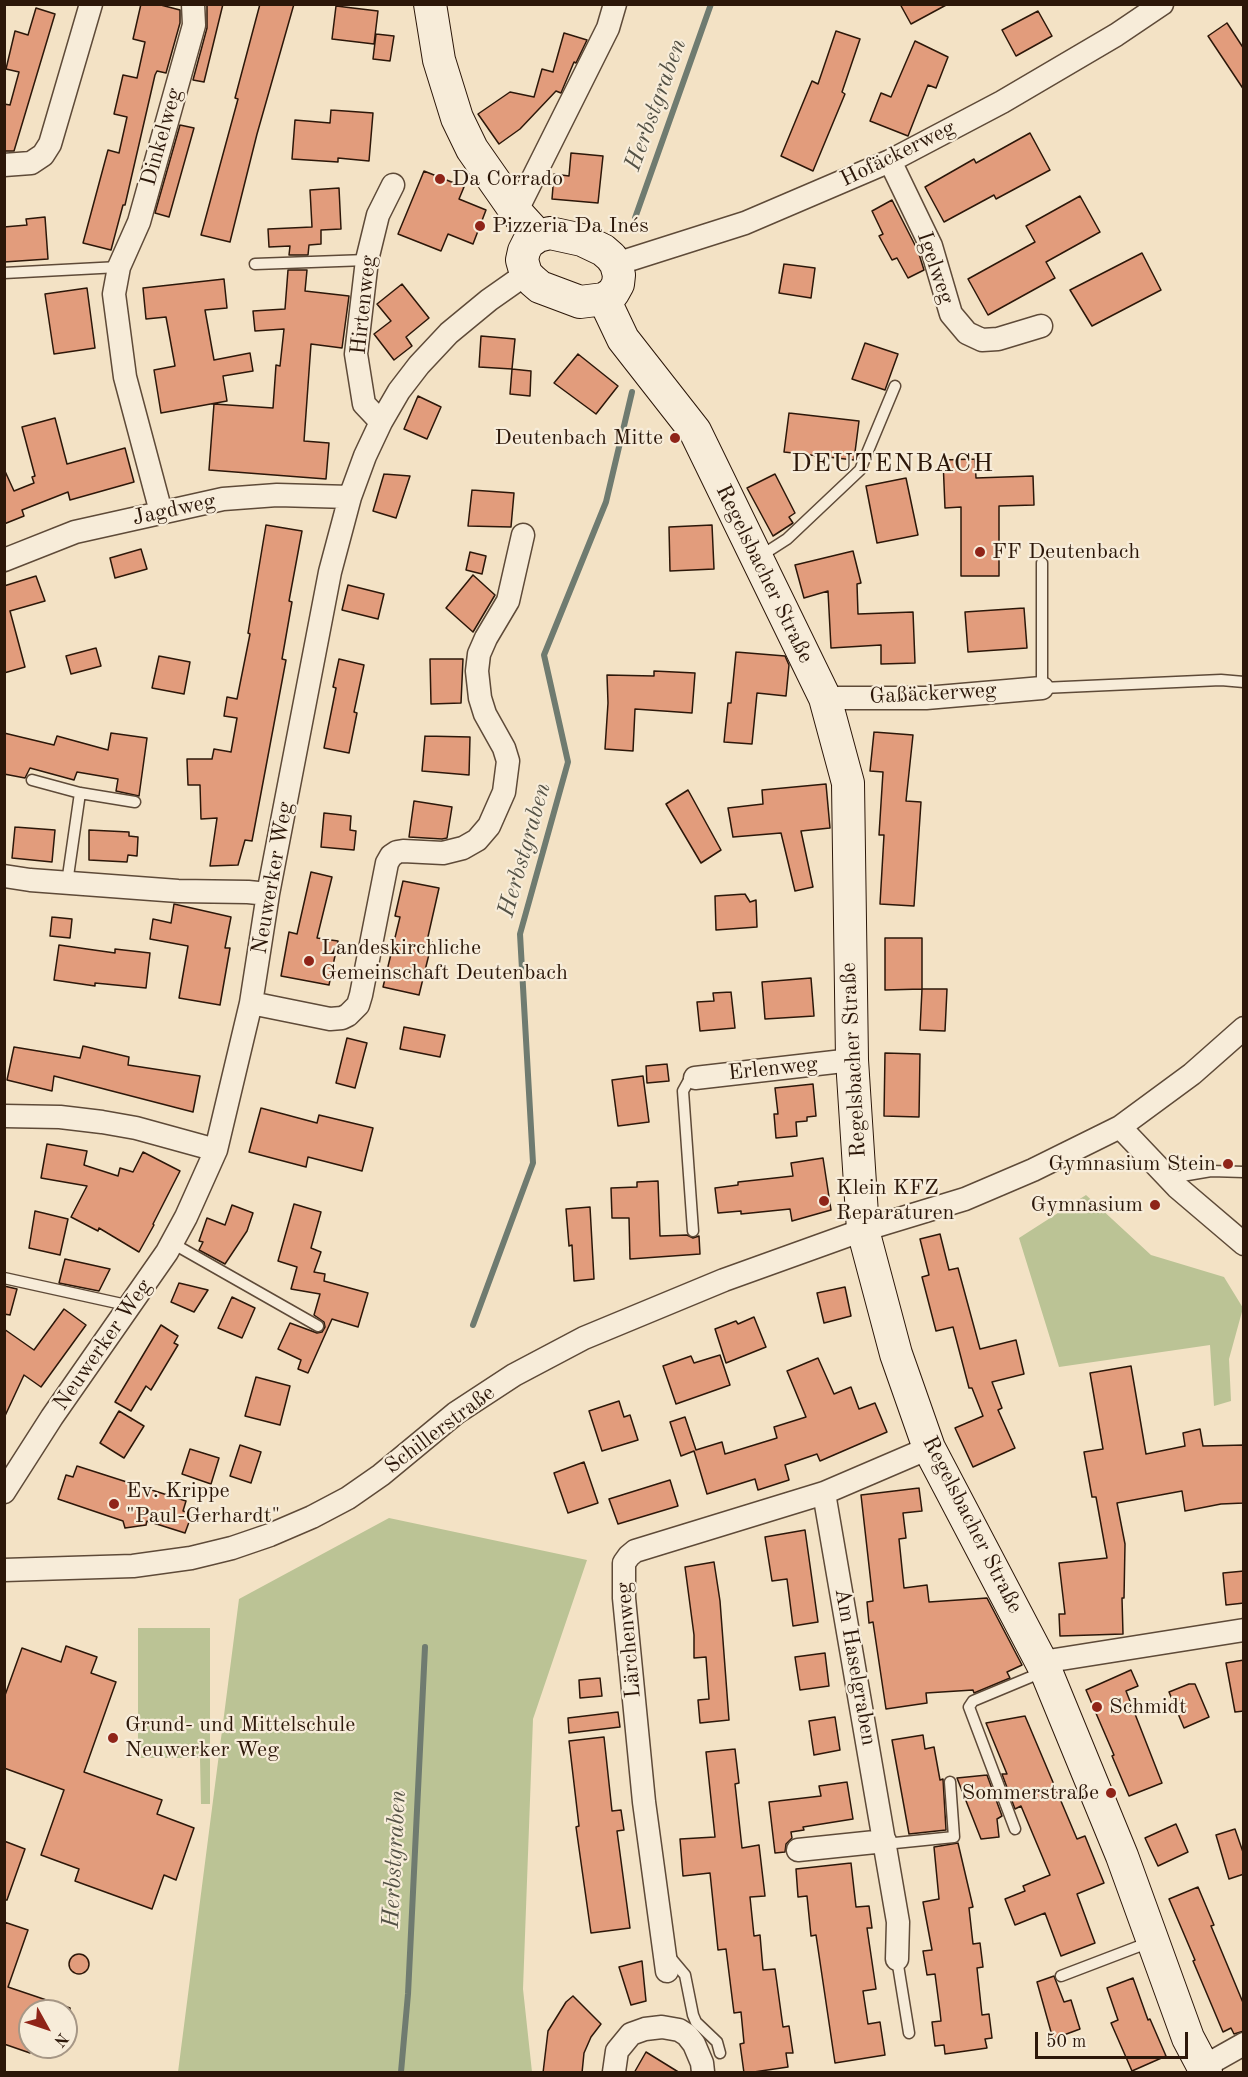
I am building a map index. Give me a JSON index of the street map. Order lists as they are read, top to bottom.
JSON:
{
  "streets": {
    "street": [
      "Dinkelweg",
      "Hofäckerweg",
      "Igelweg",
      "Hirtenweg",
      "Jagdweg",
      "Regelsbacher Straße",
      "Gaßäckerweg",
      "Neuwerker Weg",
      "Erlenweg",
      "Schillerstraße",
      "Lärchenweg",
      "Am Haselgraben"
    ]
  },
  "crossings": [
    ["Dinkelweg", "Jagdweg"],
    ["Hofäckerweg", "Igelweg"],
    ["Hofäckerweg", "Regelsbacher Straße"],
    ["Hofäckerweg", "Neuwerker Weg"],
    ["Hirtenweg", "Neuwerker Weg"],
    ["Jagdweg", "Neuwerker Weg"],
    ["Regelsbacher Straße", "Gaßäckerweg"],
    ["Regelsbacher Straße", "Neuwerker Weg"],
    ["Regelsbacher Straße", "Erlenweg"],
    ["Regelsbacher Straße", "Schillerstraße"],
    ["Regelsbacher Straße", "Lärchenweg"],
    ["Lärchenweg", "Am Haselgraben"]
  ],
  "districts": ["DEUTENBACH"],
  "water": ["Herbstgraben"],
  "places": [
    "Da Corrado",
    "Pizzeria Da Inés",
    "Deutenbach Mitte",
    "FF Deutenbach",
    "Landeskirchliche Gemeinschaft Deutenbach",
    "Gymnasium Stein",
    "Klein KFZ Reparaturen",
    "Gymnasium",
    "Ev. Krippe \"Paul-Gerhardt\"",
    "Schmidt",
    "Grund- und Mittelschule Neuwerker Weg",
    "Sommerstraße"
  ],
  "scale_bar": "50 m",
  "north": "bottom right"
}
